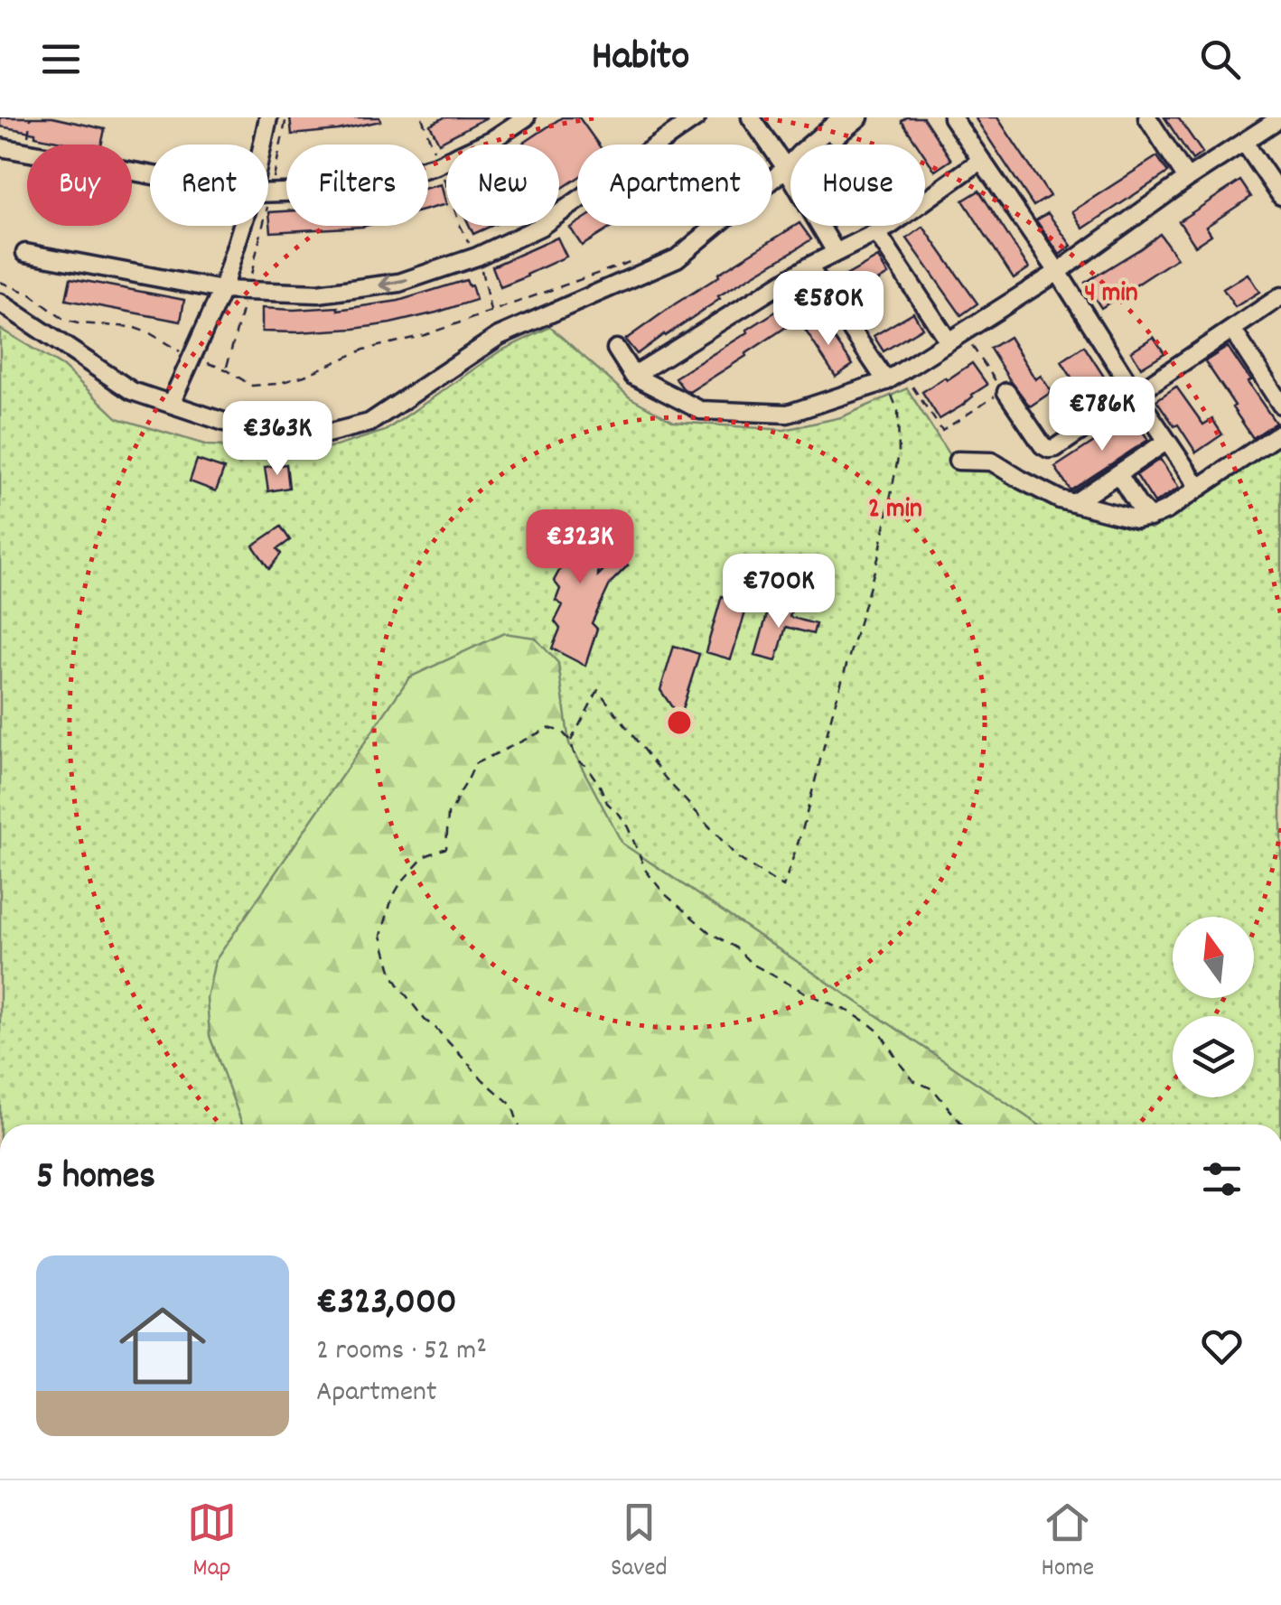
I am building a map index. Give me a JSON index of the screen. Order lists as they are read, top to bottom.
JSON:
{
  "north": "top",
  "page": {
    "header": "Habito",
    "chip": [
      "Buy",
      "Rent",
      "Filters",
      "New",
      "Apartment",
      "House"
    ],
    "price": [
      "€580K",
      "€786K",
      "€363K",
      "€323K",
      "€700K"
    ],
    "heading": "5 homes",
    "list": [
      {
        "name": "€323,000",
        "note": "2 rooms · 52 m² · Apartment"
      }
    ],
    "tabs": ["Map", "Saved", "Home"]
  },
  "rings": ["4 min", "2 min"]
}
